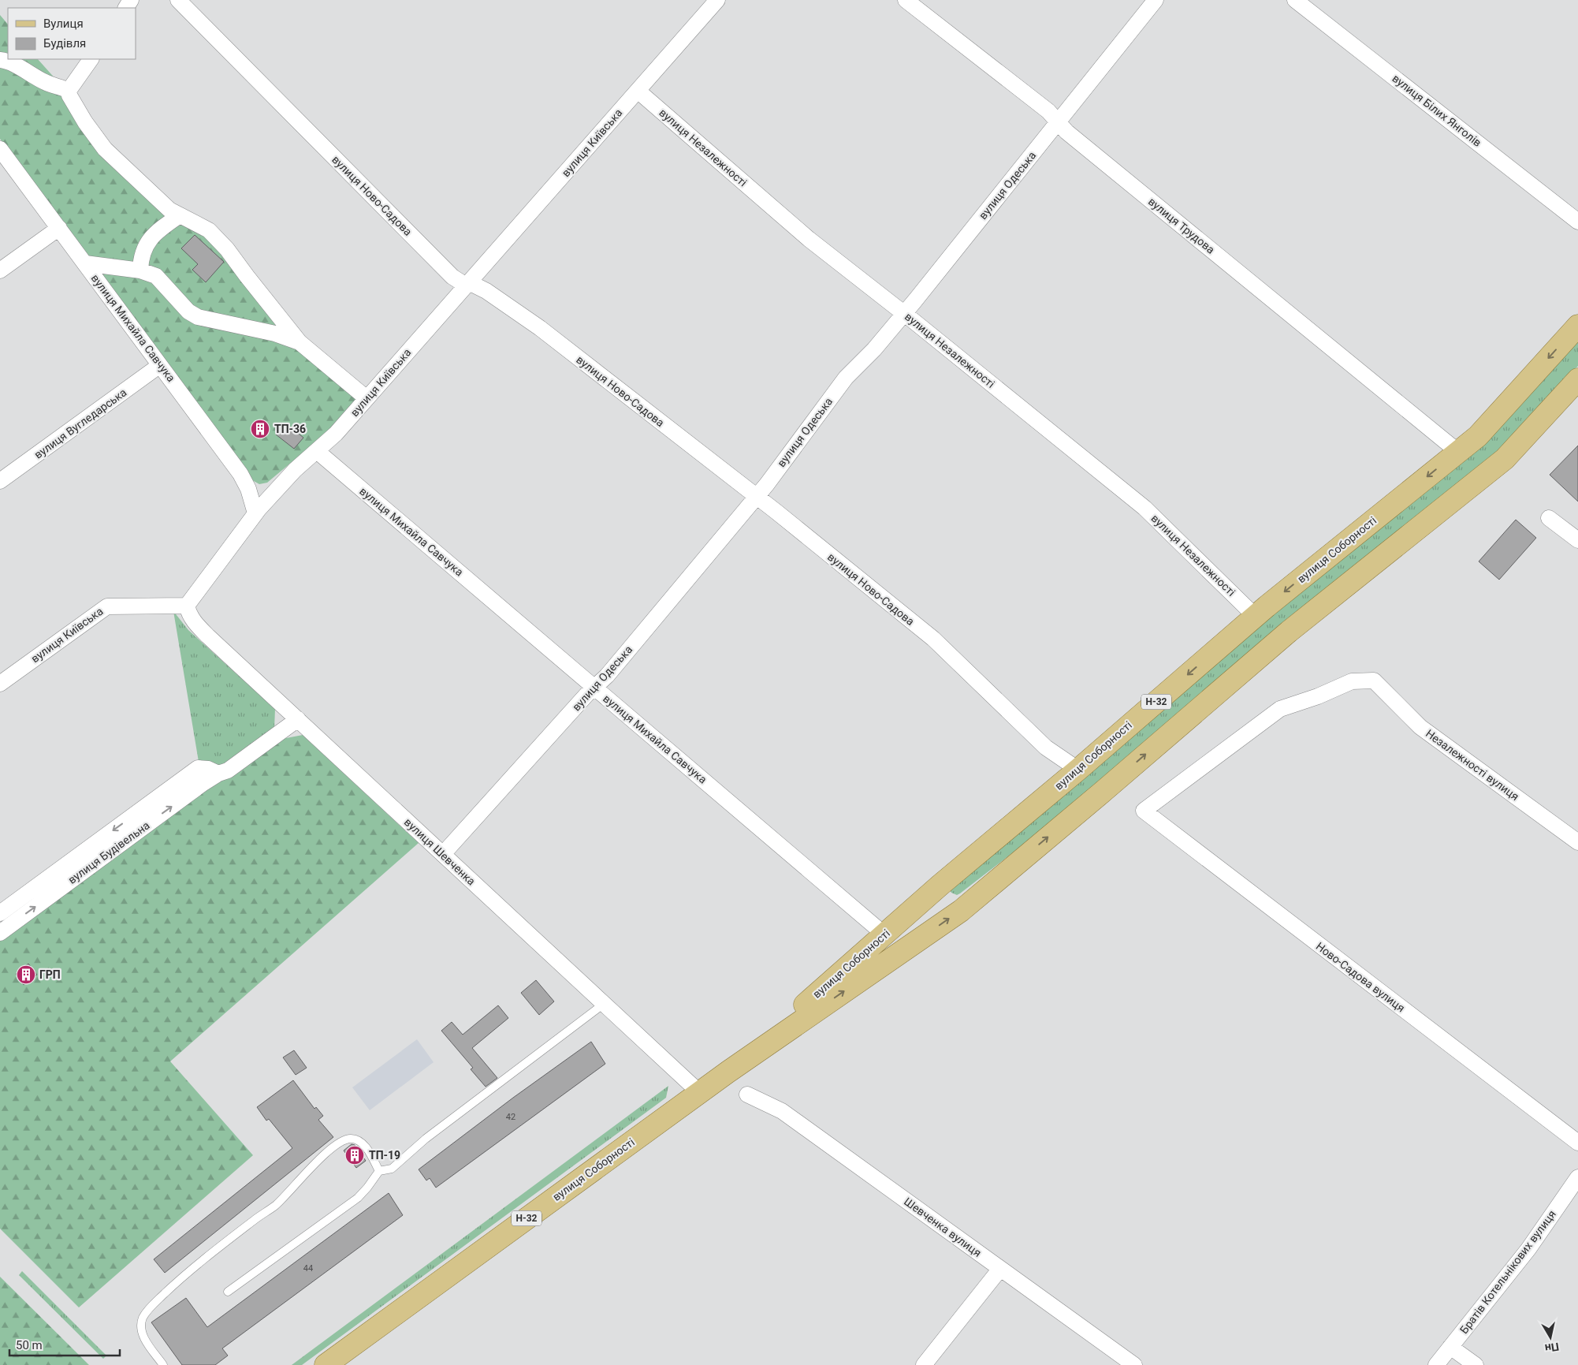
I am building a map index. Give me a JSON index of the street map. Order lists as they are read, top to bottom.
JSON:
{
  "streets": {
    "main road": ["вулиця Соборності", "Н-32"],
    "street": [
      "вулиця Білих Янголів",
      "вулиця Київська",
      "вулиця Незалежності",
      "вулиця Одеська",
      "вулиця Ново-Садова",
      "вулиця Трудова",
      "вулиця Михайла Савчука",
      "вулиця Вугледарська",
      "Незалежності вулиця",
      "вулиця Шевченка",
      "вулиця Будівельна",
      "Ново-Садова вулиця",
      "Шевченка вулиця",
      "Братів Котельнікових вулиця"
    ]
  },
  "crossings": [
    ["вулиця Київська", "вулиця Незалежності"],
    ["вулиця Київська", "вулиця Ново-Садова"],
    ["вулиця Київська", "вулиця Михайла Савчука"],
    ["вулиця Київська", "вулиця Шевченка"],
    ["вулиця Незалежності", "вулиця Одеська"],
    ["вулиця Незалежності", "вулиця Соборності"],
    ["вулиця Одеська", "вулиця Ново-Садова"],
    ["вулиця Одеська", "вулиця Трудова"],
    ["вулиця Одеська", "вулиця Михайла Савчука"],
    ["вулиця Одеська", "вулиця Шевченка"],
    ["вулиця Ново-Садова", "вулиця Соборності"],
    ["вулиця Трудова", "вулиця Соборності"],
    ["вулиця Михайла Савчука", "вулиця Вугледарська"],
    ["вулиця Михайла Савчука", "вулиця Соборності"],
    ["вулиця Соборності", "вулиця Шевченка"],
    ["Незалежності вулиця", "Ново-Садова вулиця"],
    ["вулиця Шевченка", "вулиця Будівельна"]
  ],
  "places": {
    "building": ["ТП-36", "ГРП", "ТП-19"]
  },
  "house_numbers": ["42", "44"],
  "legend": ["Вулиця", "Будівля"],
  "scale_bar": "50 m",
  "north": "bottom"
}
